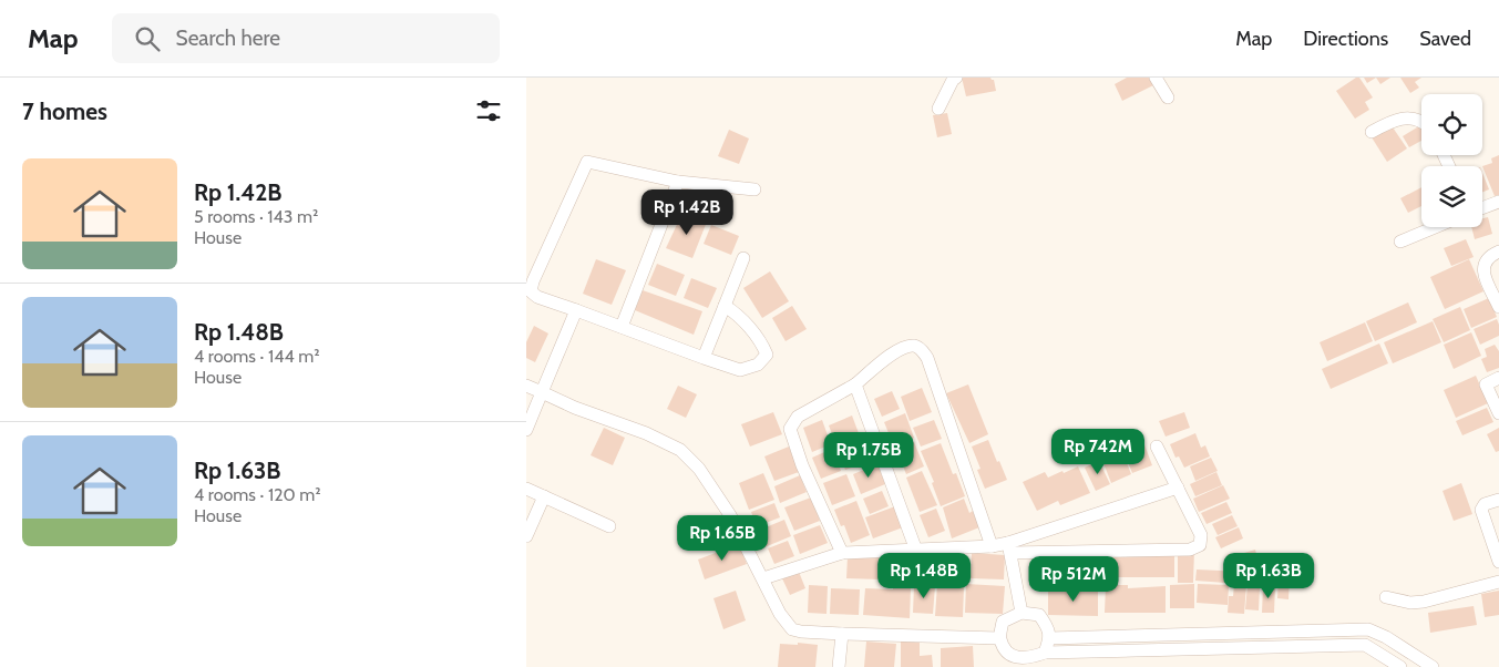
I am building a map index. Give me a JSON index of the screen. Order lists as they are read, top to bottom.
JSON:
{
  "page": {
    "header": "Map",
    "search": "Search here",
    "nav": ["Map", "Directions", "Saved"],
    "heading": "7 homes",
    "list": [
      {
        "name": "Rp 1.42B",
        "note": "5 rooms · 143 m² · House"
      },
      {
        "name": "Rp 1.48B",
        "note": "4 rooms · 144 m² · House"
      },
      {
        "name": "Rp 1.63B",
        "note": "4 rooms · 120 m² · House"
      }
    ],
    "price": [
      "Rp 1.42B",
      "Rp 742M",
      "Rp 1.75B",
      "Rp 1.65B",
      "Rp 1.48B",
      "Rp 1.63B",
      "Rp 512M"
    ]
  }
}
